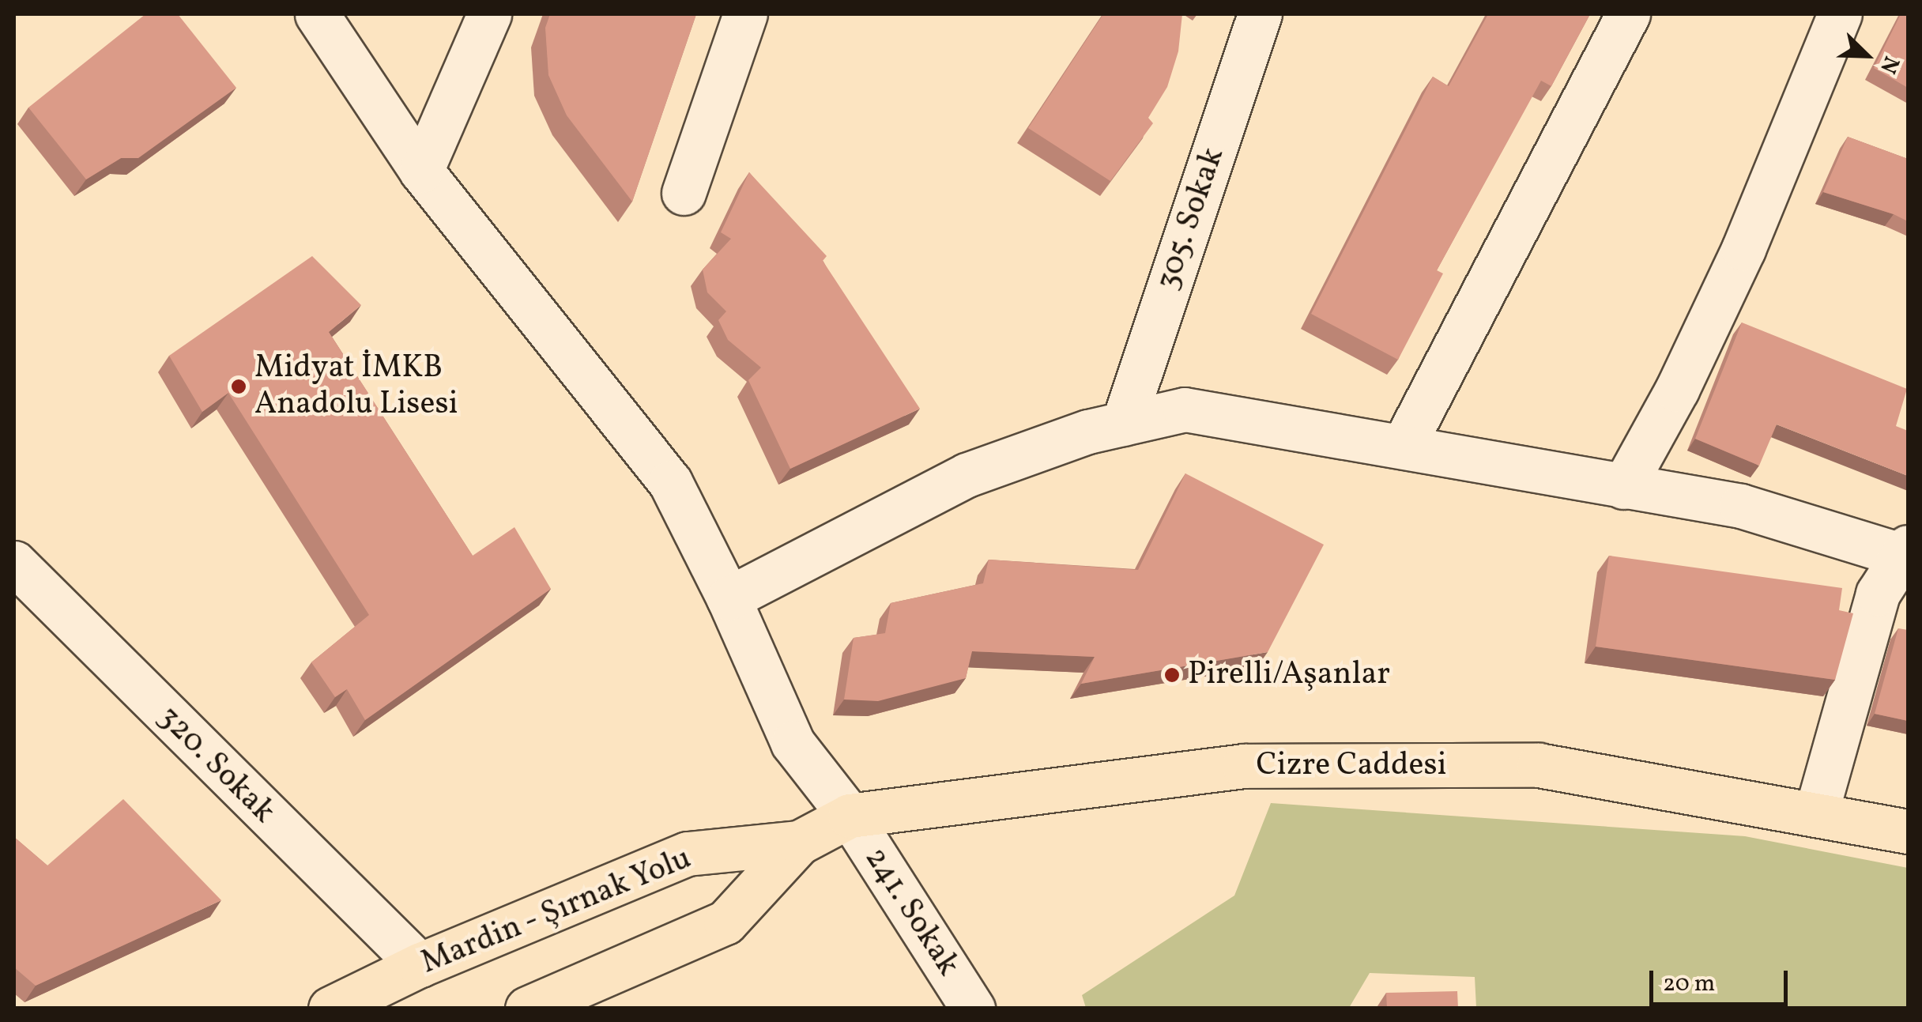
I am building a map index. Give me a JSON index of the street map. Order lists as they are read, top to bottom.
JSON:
{
  "streets": {
    "main road": ["Cizre Caddesi", "Mardin - Şırnak Yolu"],
    "street": ["305. Sokak", "320. Sokak", "241. Sokak"]
  },
  "crossings": [
    ["320. Sokak", "Mardin - Şırnak Yolu"],
    ["Cizre Caddesi", "Mardin - Şırnak Yolu"],
    ["Cizre Caddesi", "241. Sokak"]
  ],
  "places": ["Midyat İMKB Anadolu Lisesi", "Pirelli/Aşanlar"],
  "scale_bar": "20 m",
  "north": "bottom right"
}
